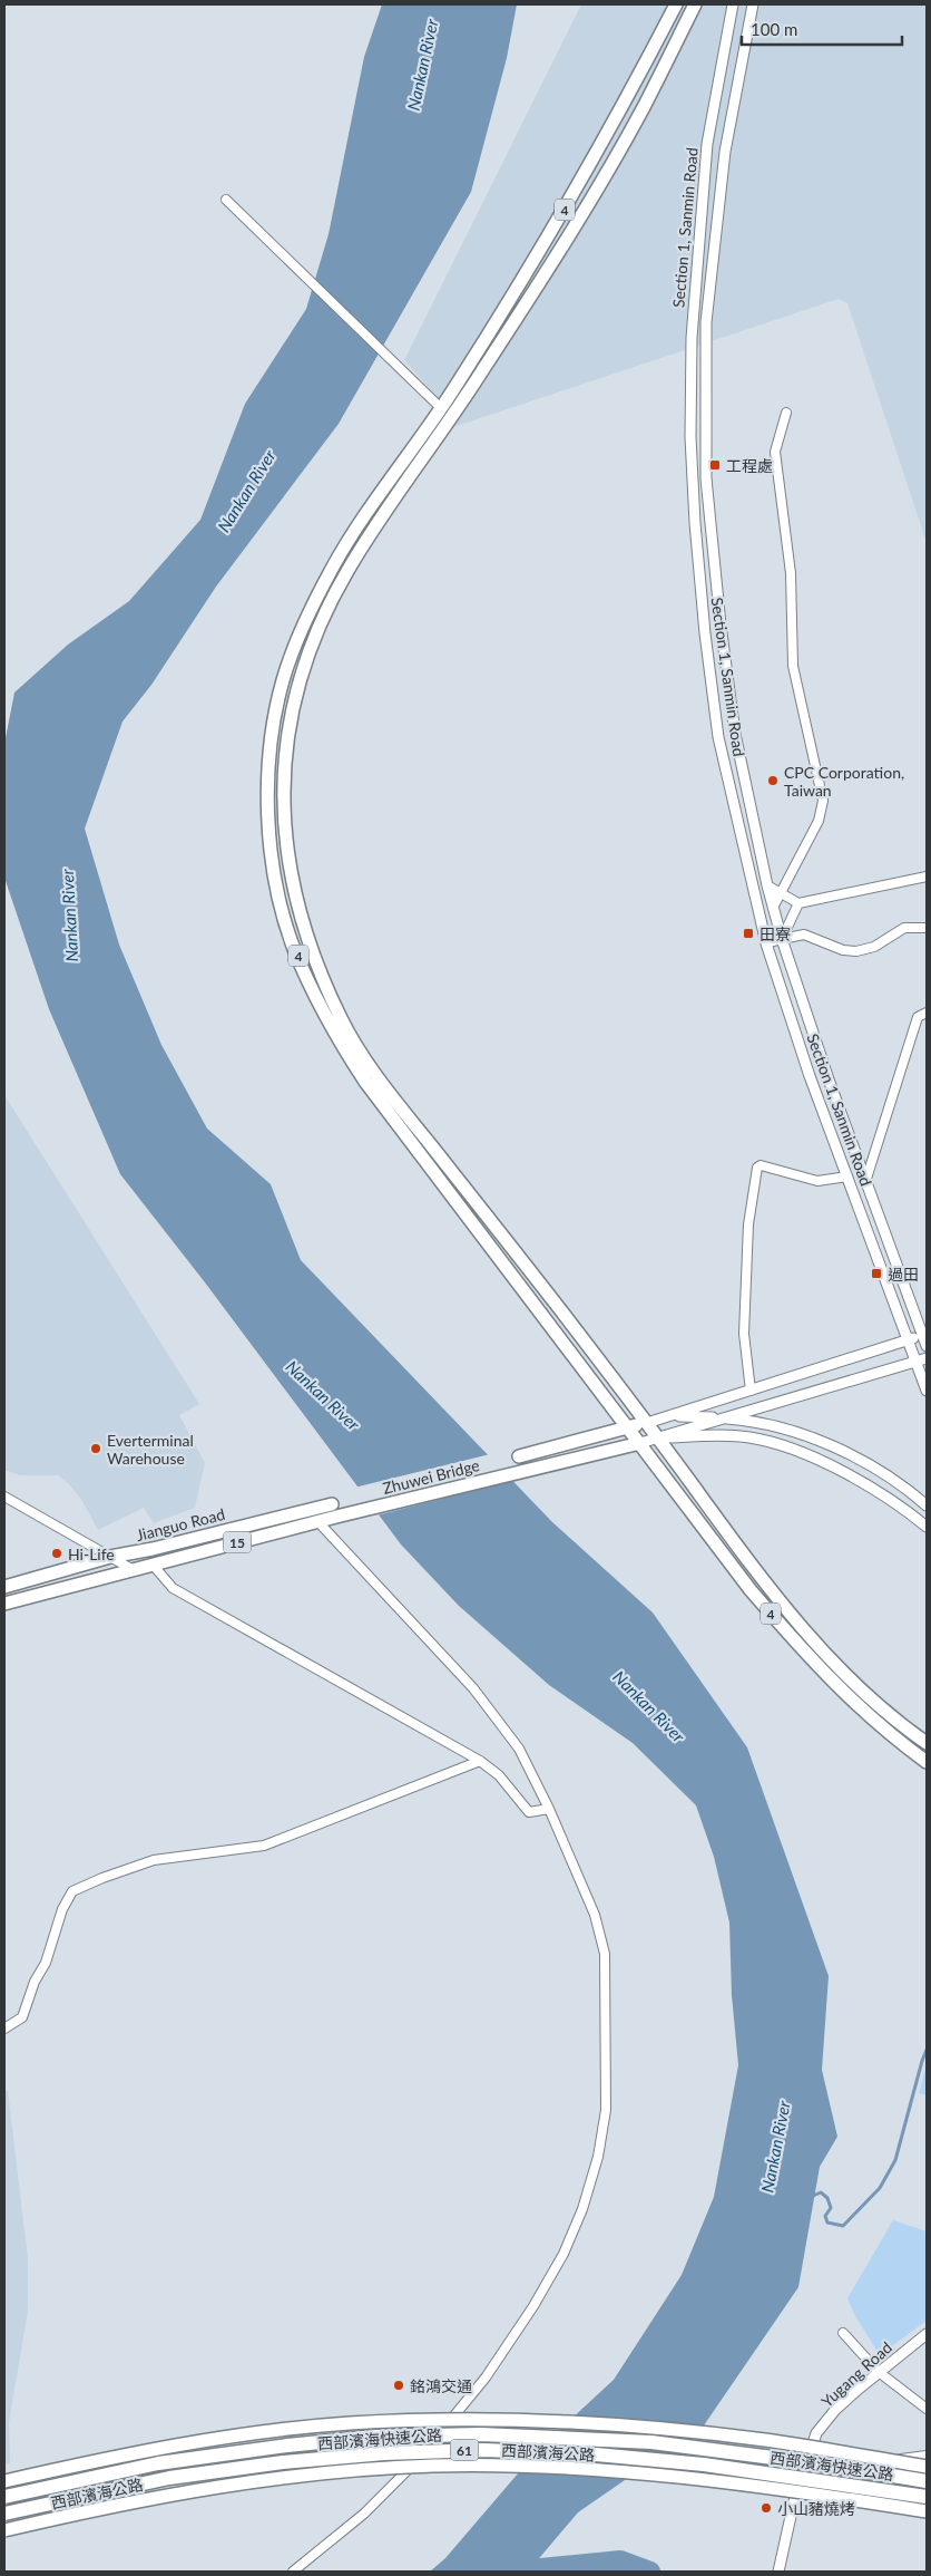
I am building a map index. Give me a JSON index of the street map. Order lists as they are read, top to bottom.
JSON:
{
  "streets": {
    "highway": ["西部濱海快速公路", "61"],
    "main road": [
      "4",
      "Zhuwei Bridge",
      "Jianguo Road",
      "15",
      "西部濱海公路"
    ],
    "street": ["Section 1, Sanmin Road", "Yugang Road"]
  },
  "crossings": [
    ["4", "Zhuwei Bridge"],
    ["Zhuwei Bridge", "Jianguo Road"]
  ],
  "water": ["Nankan River"],
  "places": {
    "transit": ["工程處", "田寮", "過田"],
    "other": [
      "CPC Corporation, Taiwan",
      "Everterminal Warehouse",
      "Hi-Life",
      "銘鴻交通",
      "小山豬燒烤"
    ]
  },
  "scale_bar": "100 m"
}
